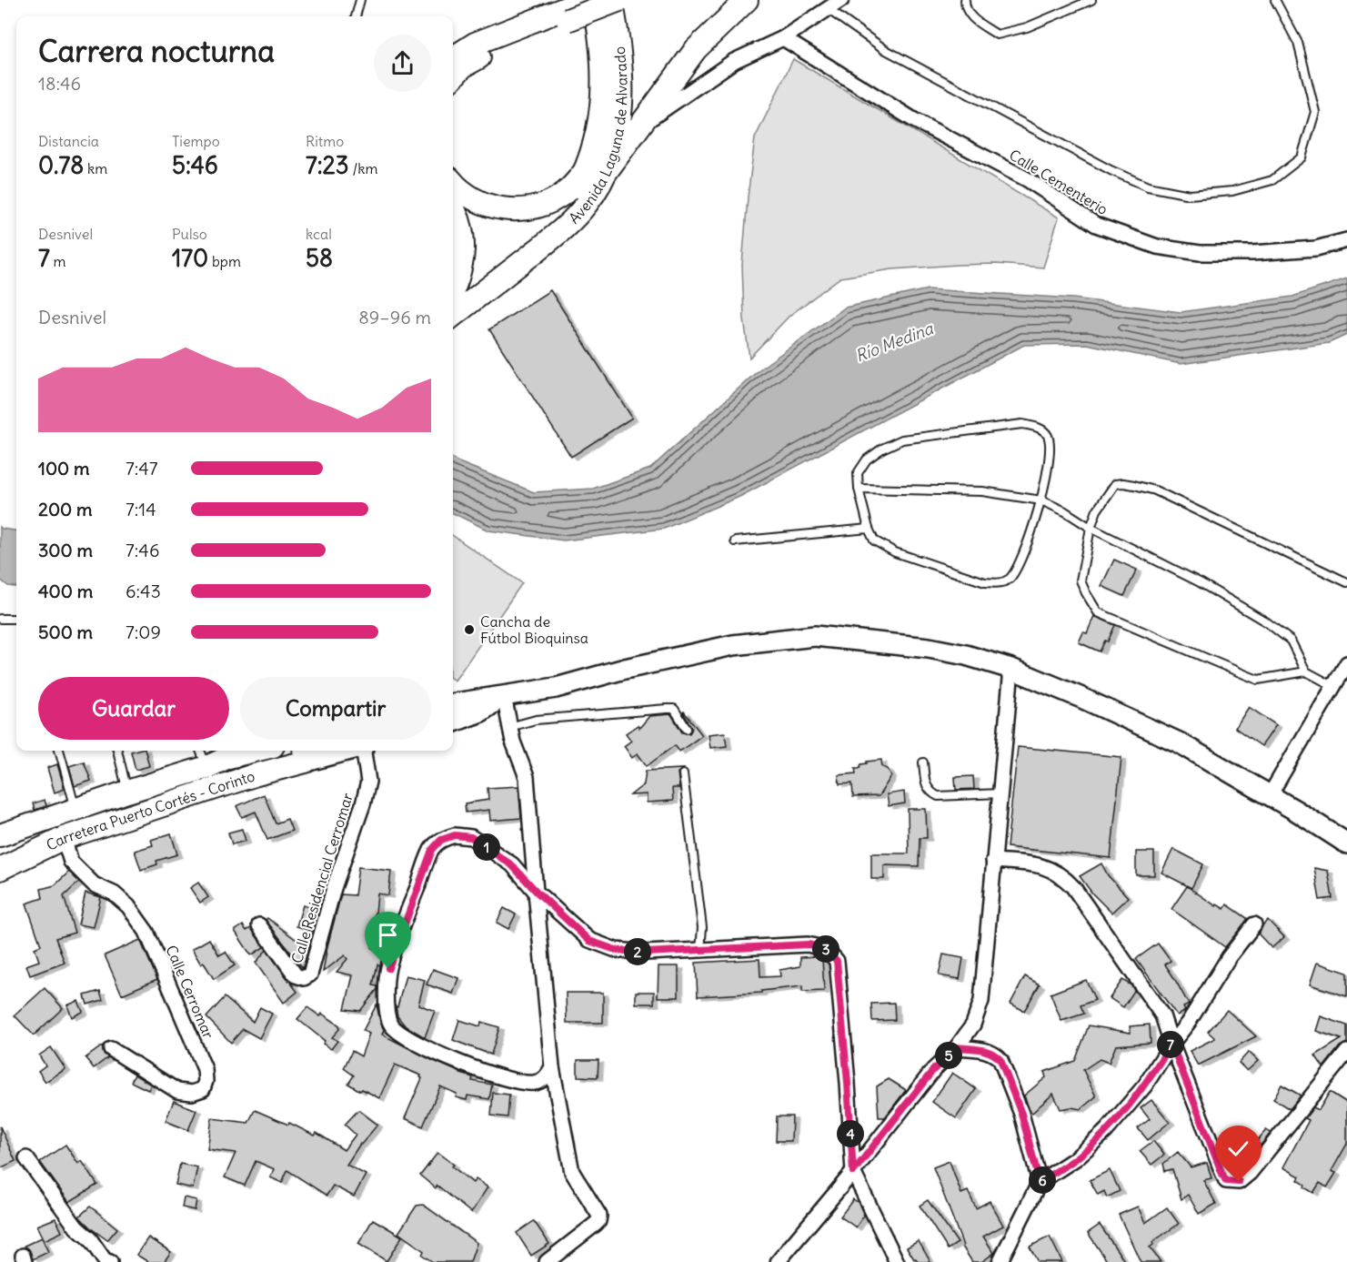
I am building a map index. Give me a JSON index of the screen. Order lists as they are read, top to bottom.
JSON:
{
  "streets": {
    "main road": ["Avenida Laguna de Alvarado", "Carretera Puerto Cortés - Corinto"],
    "street": ["Calle Cementerio", "Calle Residencial Cerromar", "Calle Cerromar"]
  },
  "crossings": [
    ["Carretera Puerto Cortés - Corinto", "Calle Cerromar"]
  ],
  "water": ["Río Medina"],
  "places": ["Cancha de Fútbol Bioquinsa"],
  "page": {
    "heading": ["Carrera nocturna", "18:46"],
    "stats": [
      ["Distancia", "0.78 km"],
      ["Tiempo", "5:46"],
      ["Ritmo", "7:23 /km"],
      ["Desnivel", "7 m"],
      ["Pulso", "170 bpm"],
      ["kcal", "58"]
    ],
    "chart": ["Desnivel", "89–96 m"],
    "list": [
      {
        "name": "100 m",
        "note": "7:47"
      },
      {
        "name": "200 m",
        "note": "7:14"
      },
      {
        "name": "300 m",
        "note": "7:46"
      },
      {
        "name": "400 m",
        "note": "6:43"
      },
      {
        "name": "500 m",
        "note": "7:09"
      }
    ],
    "buttons": ["Guardar", "Compartir"],
    "pins": [
      "1",
      "3",
      "2",
      "7",
      "5",
      "4",
      "6"
    ]
  }
}
